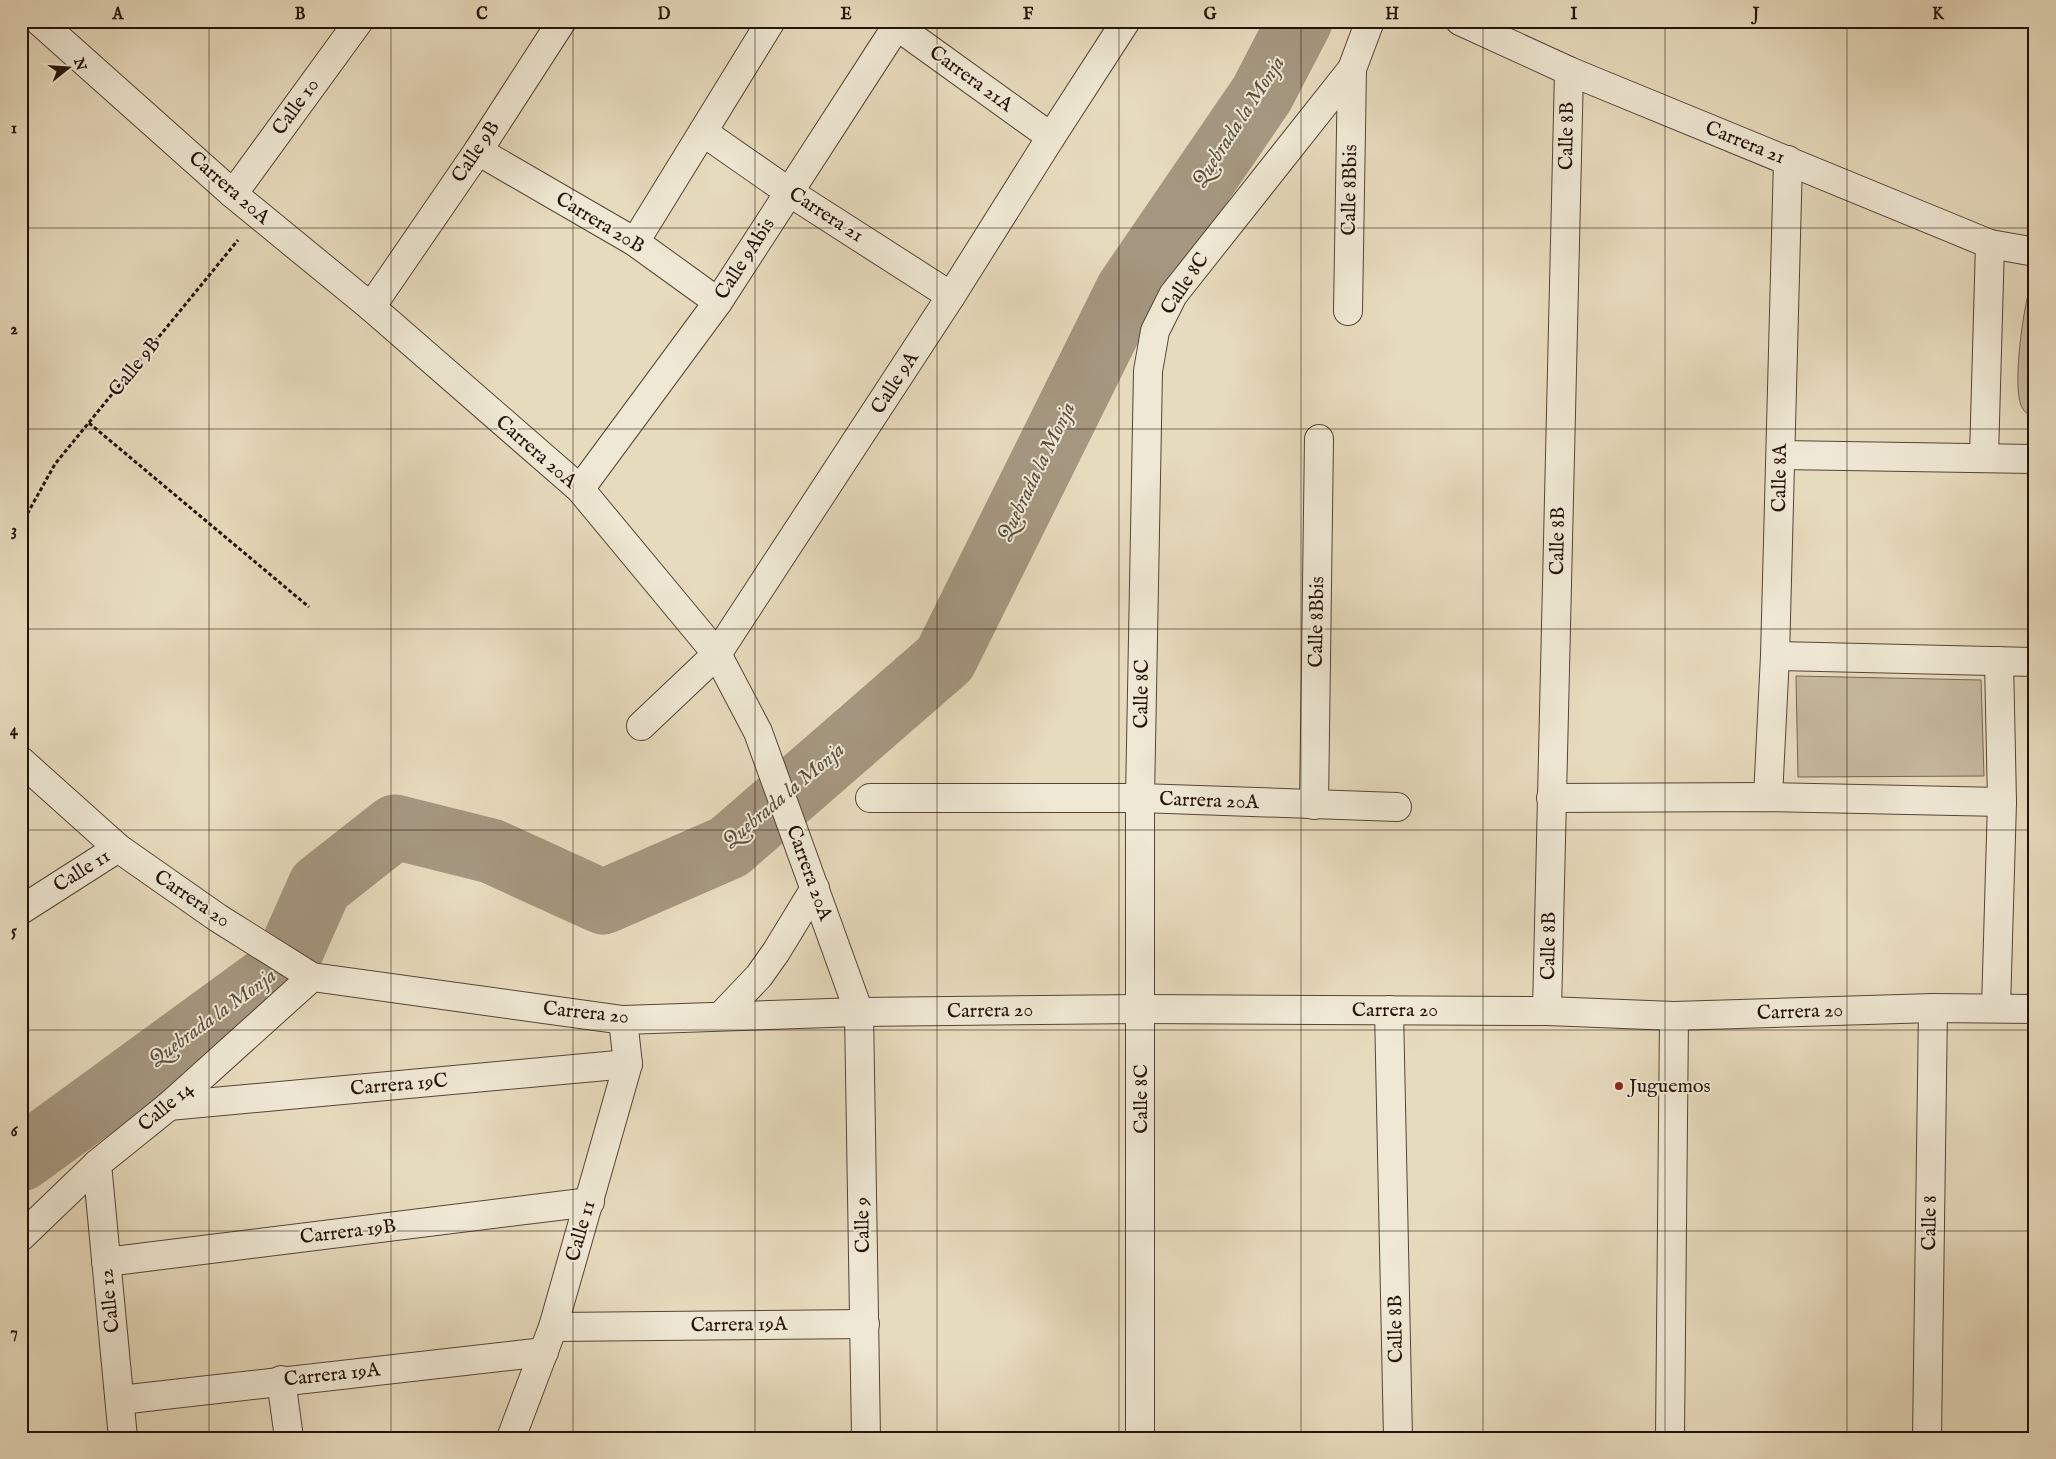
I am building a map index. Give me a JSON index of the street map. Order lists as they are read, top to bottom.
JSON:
{
  "streets": {
    "street": [
      "Carrera 21A",
      "Calle 10",
      "Calle 8B",
      "Carrera 21",
      "Calle 9B",
      "Carrera 20A",
      "Calle 8Bbis",
      "Carrera 20B",
      "Calle 9Abis",
      "Calle 8C",
      "Calle 9A",
      "Calle 8A",
      "Calle 11",
      "Carrera 20",
      "Carrera 19C",
      "Calle 14",
      "Calle 8",
      "Calle 9",
      "Carrera 19B",
      "Calle 12",
      "Carrera 19A"
    ]
  },
  "crossings": [
    ["Carrera 21A", "Calle 9Abis"],
    ["Carrera 21A", "Calle 9A"],
    ["Calle 10", "Carrera 20A"],
    ["Calle 8B", "Carrera 21"],
    ["Calle 8B", "Carrera 20"],
    ["Carrera 21", "Calle 9Abis"],
    ["Carrera 21", "Calle 9A"],
    ["Carrera 21", "Calle 8A"],
    ["Calle 9B", "Carrera 20A"],
    ["Calle 9B", "Carrera 20B"],
    ["Carrera 20A", "Calle 8Bbis"],
    ["Carrera 20A", "Calle 9Abis"],
    ["Carrera 20A", "Calle 8C"],
    ["Carrera 20A", "Calle 9A"],
    ["Carrera 20A", "Carrera 20"],
    ["Carrera 20A", "Calle 9"],
    ["Calle 8Bbis", "Calle 8C"],
    ["Carrera 20B", "Calle 9Abis"],
    ["Calle 8C", "Carrera 20"],
    ["Calle 11", "Carrera 20"],
    ["Calle 11", "Carrera 19C"],
    ["Calle 11", "Carrera 19B"],
    ["Calle 11", "Carrera 19A"],
    ["Carrera 20", "Calle 14"],
    ["Carrera 20", "Calle 8"],
    ["Carrera 20", "Calle 9"],
    ["Carrera 19C", "Calle 14"],
    ["Calle 14", "Calle 12"],
    ["Calle 9", "Carrera 19A"],
    ["Carrera 19B", "Calle 12"],
    ["Calle 12", "Carrera 19A"]
  ],
  "water": ["Quebrada la Monja"],
  "places": ["Juguemos"],
  "north": "right",
  "grid": {
    "columns": [
      "A",
      "B",
      "C",
      "D",
      "E",
      "F",
      "G",
      "H",
      "I",
      "J",
      "K"
    ],
    "rows": [
      "1",
      "2",
      "3",
      "4",
      "5",
      "6",
      "7"
    ]
  }
}
